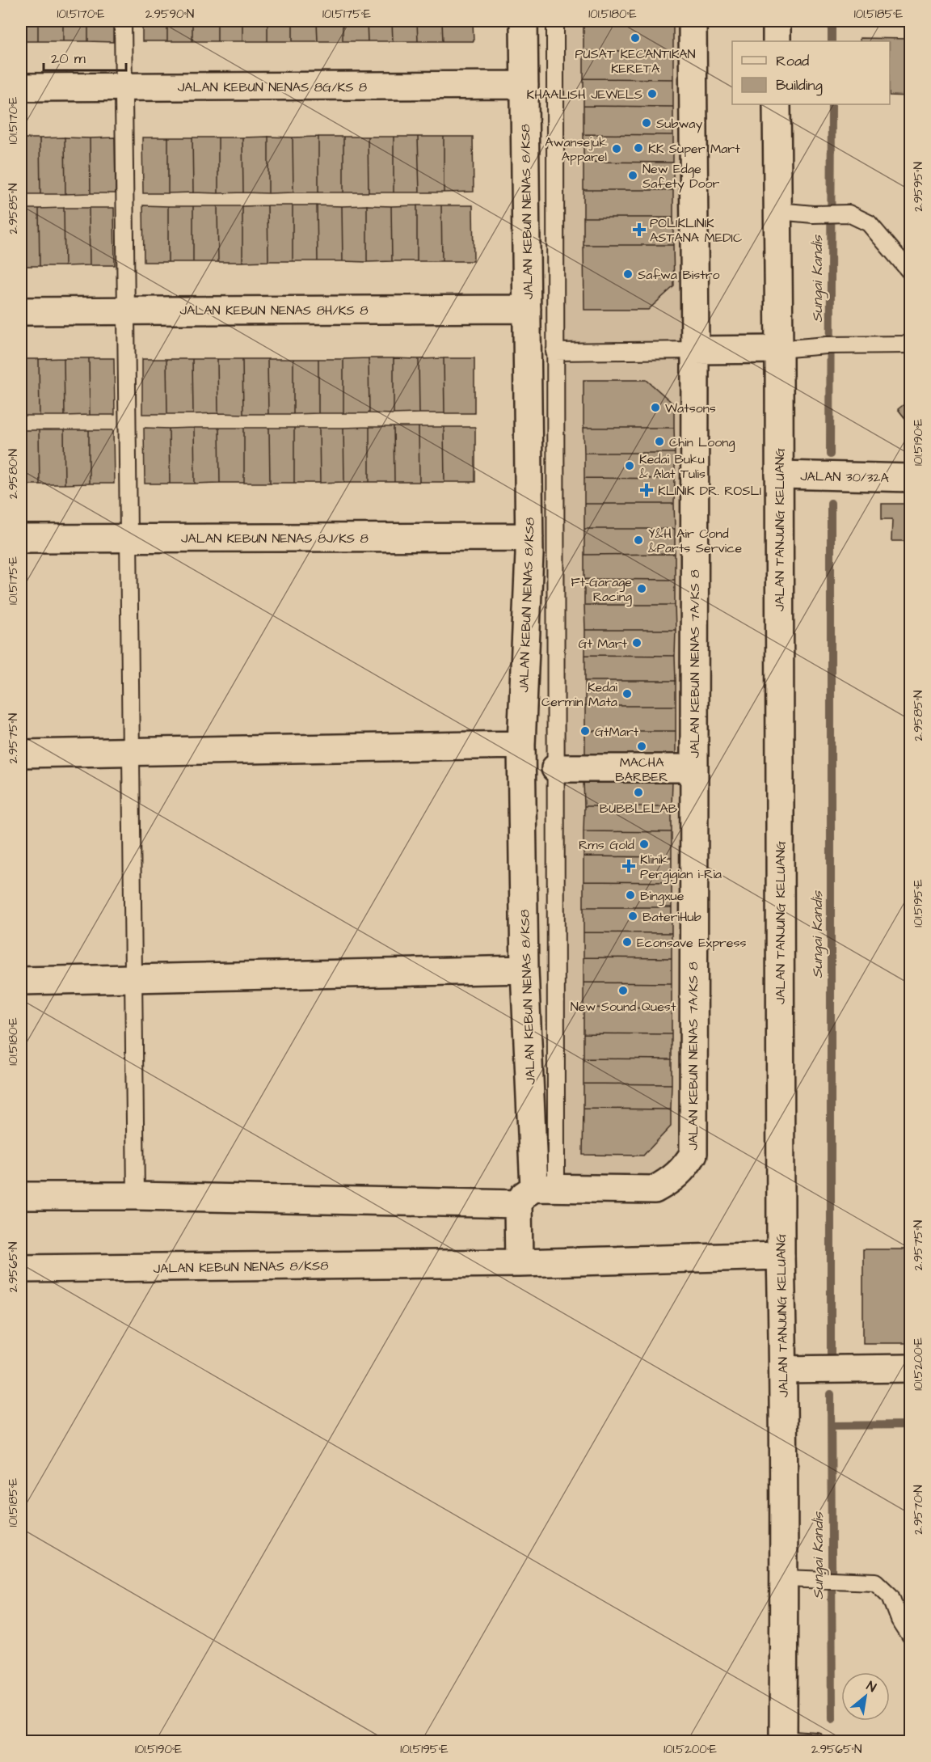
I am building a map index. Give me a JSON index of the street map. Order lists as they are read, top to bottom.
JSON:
{
  "streets": {
    "street": [
      "JALAN KEBUN NENAS 8G/KS 8",
      "JALAN KEBUN NENAS 8/KS8",
      "JALAN KEBUN NENAS 8H/KS 8",
      "JALAN 30/32A",
      "JALAN TANJUNG KELUANG",
      "JALAN KEBUN NENAS 8J/KS 8",
      "JALAN KEBUN NENAS 7A/KS 8"
    ]
  },
  "crossings": [
    ["JALAN KEBUN NENAS 8G/KS 8", "JALAN KEBUN NENAS 8/KS8"],
    ["JALAN KEBUN NENAS 8/KS8", "JALAN KEBUN NENAS 8H/KS 8"],
    ["JALAN KEBUN NENAS 8/KS8", "JALAN TANJUNG KELUANG"],
    ["JALAN KEBUN NENAS 8/KS8", "JALAN KEBUN NENAS 8J/KS 8"],
    ["JALAN KEBUN NENAS 8/KS8", "JALAN KEBUN NENAS 7A/KS 8"],
    ["JALAN 30/32A", "JALAN TANJUNG KELUANG"]
  ],
  "water": ["Sungai Kandis"],
  "places": {
    "other": [
      "PUSAT KECANTIKAN KERETA",
      "KHAALISH JEWELS",
      "Subway",
      "KK Super Mart",
      "Awansejuk Apparel",
      "New Edge Safety Door",
      "Safwa Bistro",
      "Watsons",
      "Chin Loong",
      "Kedai Buku & Alat Tulis",
      "Y&H Air Cond &Parts Service",
      "Ft-Garage Racing",
      "Gt Mart",
      "Kedai Cermin Mata",
      "GtMart",
      "MACHA BARBER",
      "BUBBLELAB",
      "Rms Gold",
      "Bingxue",
      "BateriHub",
      "Econsave Express",
      "New Sound Quest"
    ],
    "health": ["POLIKLINIK ASTANA MEDIC", "KLINIK DR. ROSLI", "Klinik Pergigian i-Ria"]
  },
  "legend": ["Road", "Building"],
  "scale_bar": "20 m",
  "north": "top right",
  "coordinates": [
    "101.5170°E",
    "2.9590°N",
    "101.5175°E",
    "101.5180°E",
    "101.5185°E",
    "2.9595°N",
    "2.9585°N",
    "101.5190°E",
    "2.9580°N",
    "2.9575°N",
    "101.5195°E",
    "2.9565°N",
    "101.5200°E",
    "2.9570°N"
  ]
}
